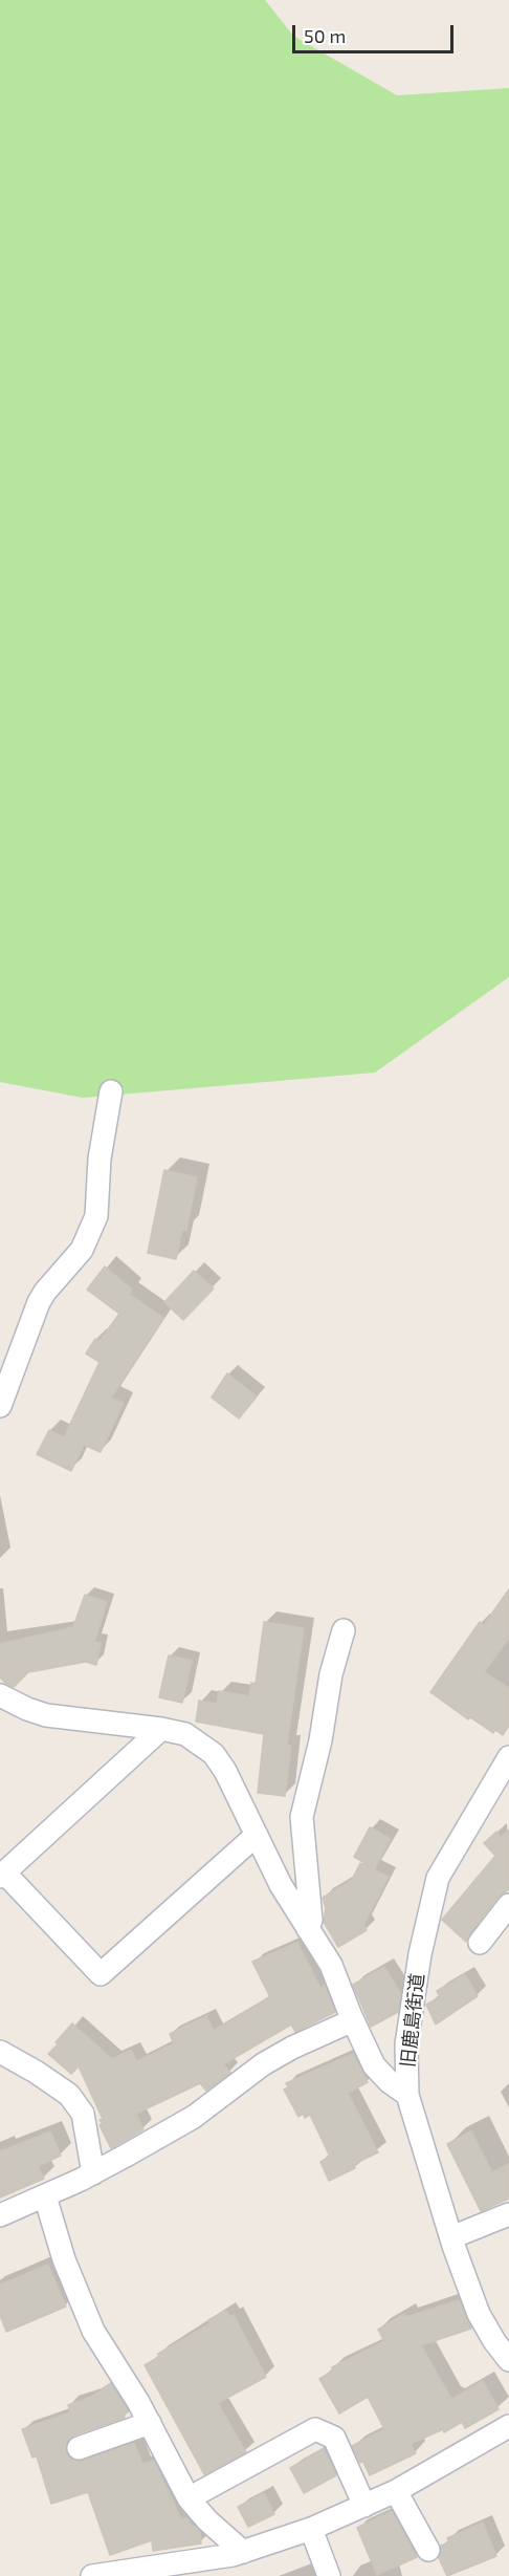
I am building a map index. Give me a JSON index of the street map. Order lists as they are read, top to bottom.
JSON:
{
  "streets": {
    "street": ["旧鹿島街道"]
  },
  "scale_bar": "50 m"
}
